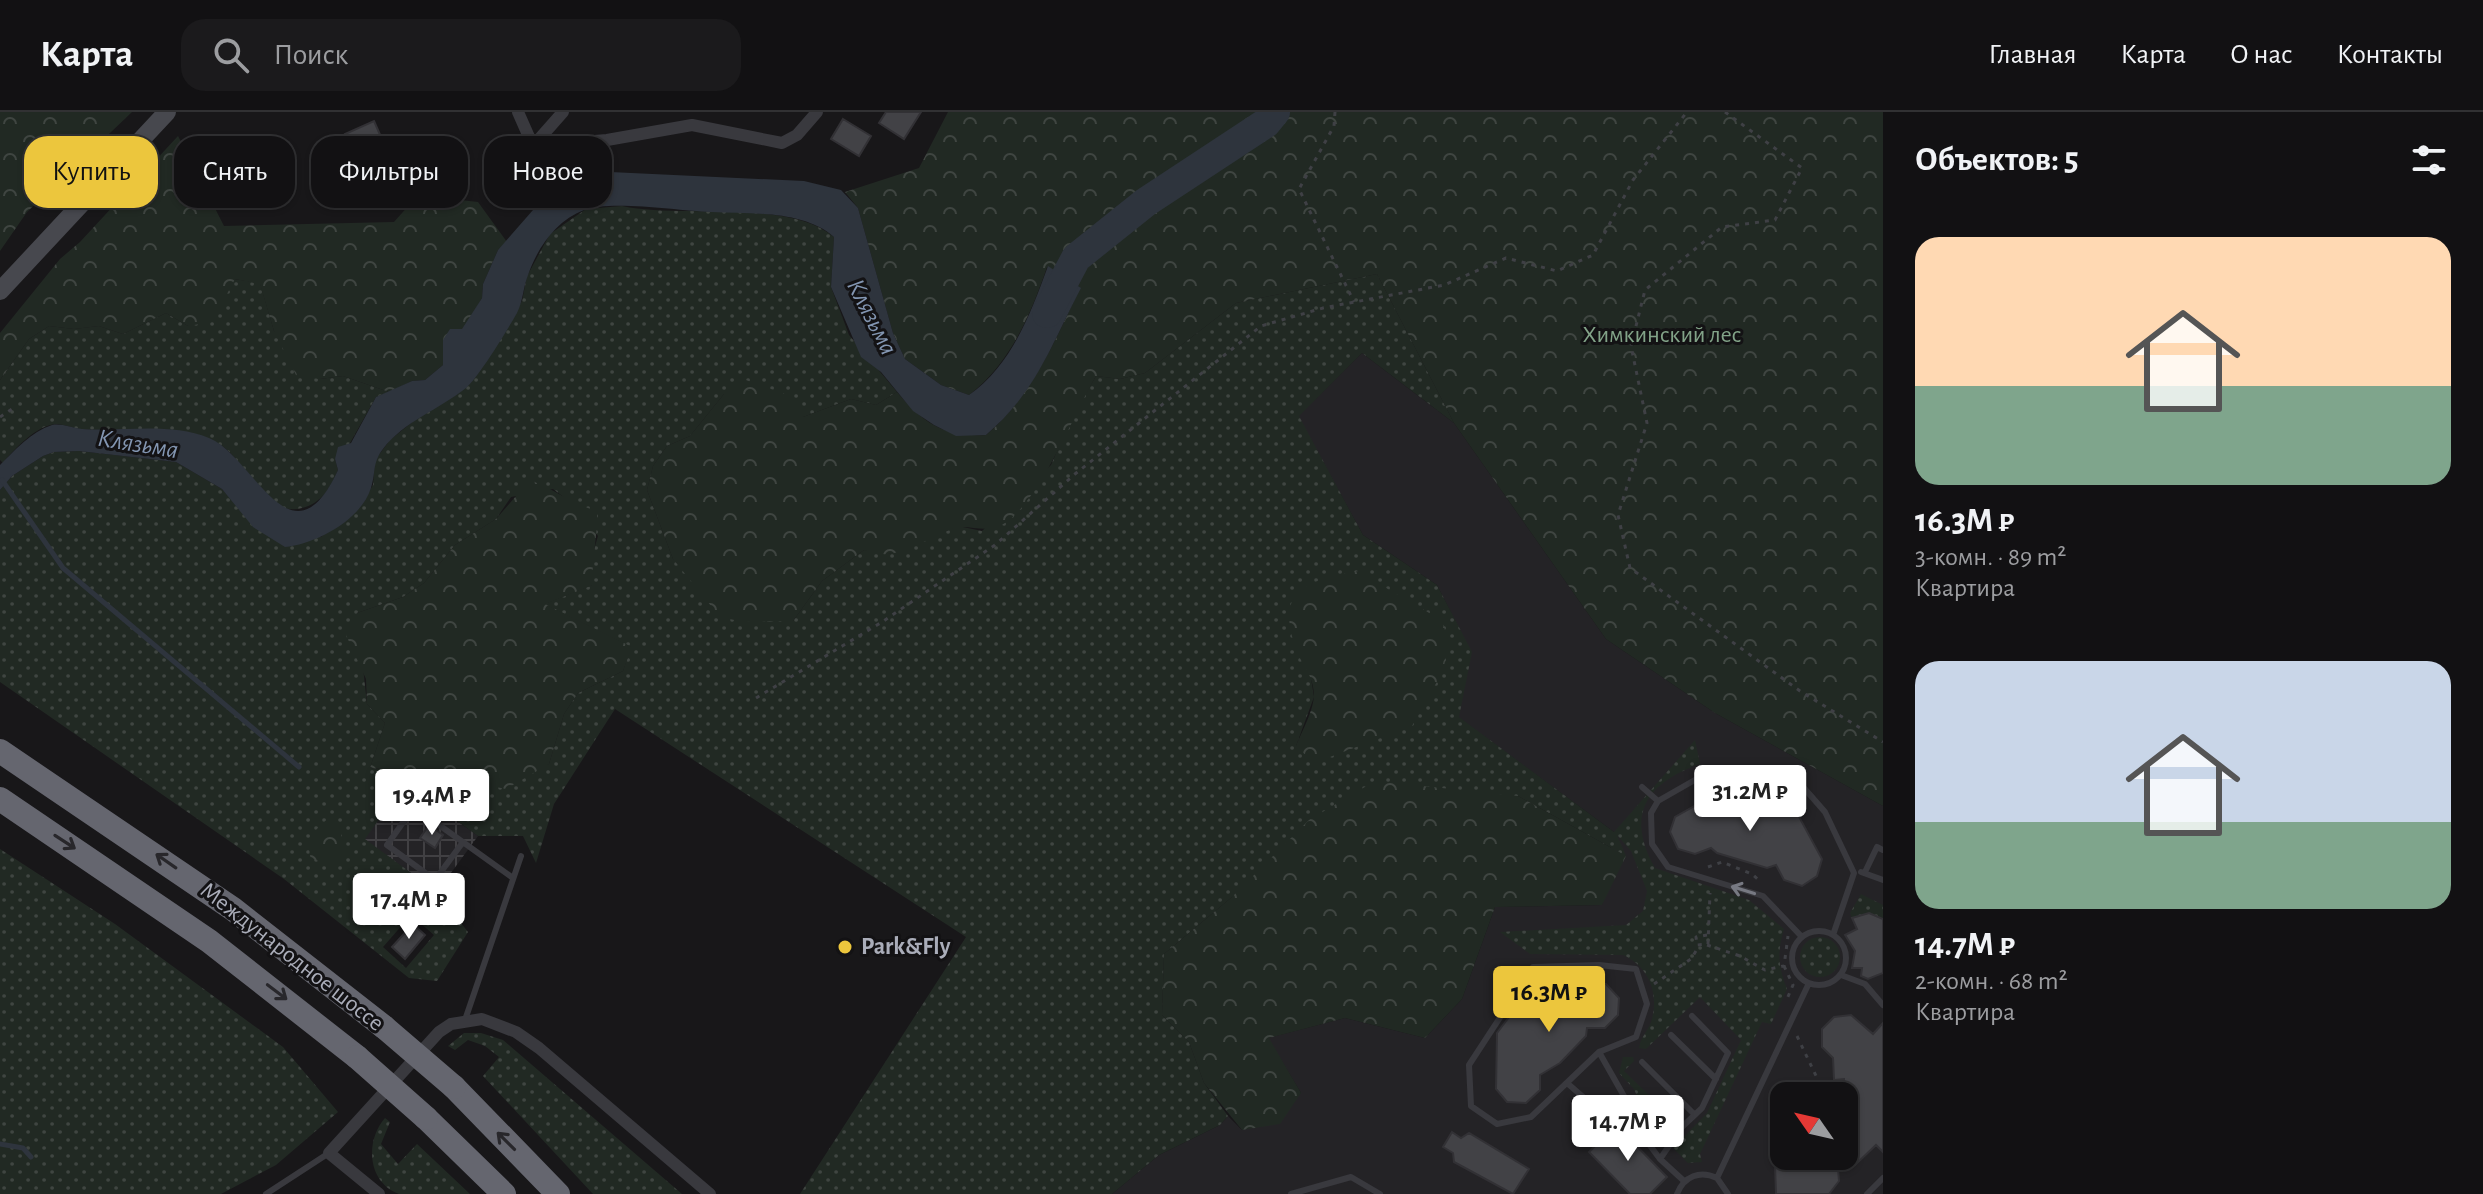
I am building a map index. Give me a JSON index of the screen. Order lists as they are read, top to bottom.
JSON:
{
  "streets": {
    "highway": ["Международное шоссе"]
  },
  "water": ["Клязьма"],
  "parks": ["Химкинский лес"],
  "places": ["Park&Fly"],
  "north": "top left",
  "page": {
    "header": "Карта",
    "search": "Поиск",
    "nav": [
      "Главная",
      "Карта",
      "О нас",
      "Контакты"
    ],
    "heading": "Объектов: 5",
    "chip": [
      "Купить",
      "Снять",
      "Фильтры",
      "Новое"
    ],
    "list": [
      {
        "name": "16.3M ₽",
        "note": "3-комн. · 89 m² · Квартира"
      },
      {
        "name": "14.7M ₽",
        "note": "2-комн. · 68 m² · Квартира"
      }
    ],
    "price": [
      "31.2M ₽",
      "19.4M ₽",
      "17.4M ₽",
      "16.3M ₽",
      "14.7M ₽"
    ]
  }
}
